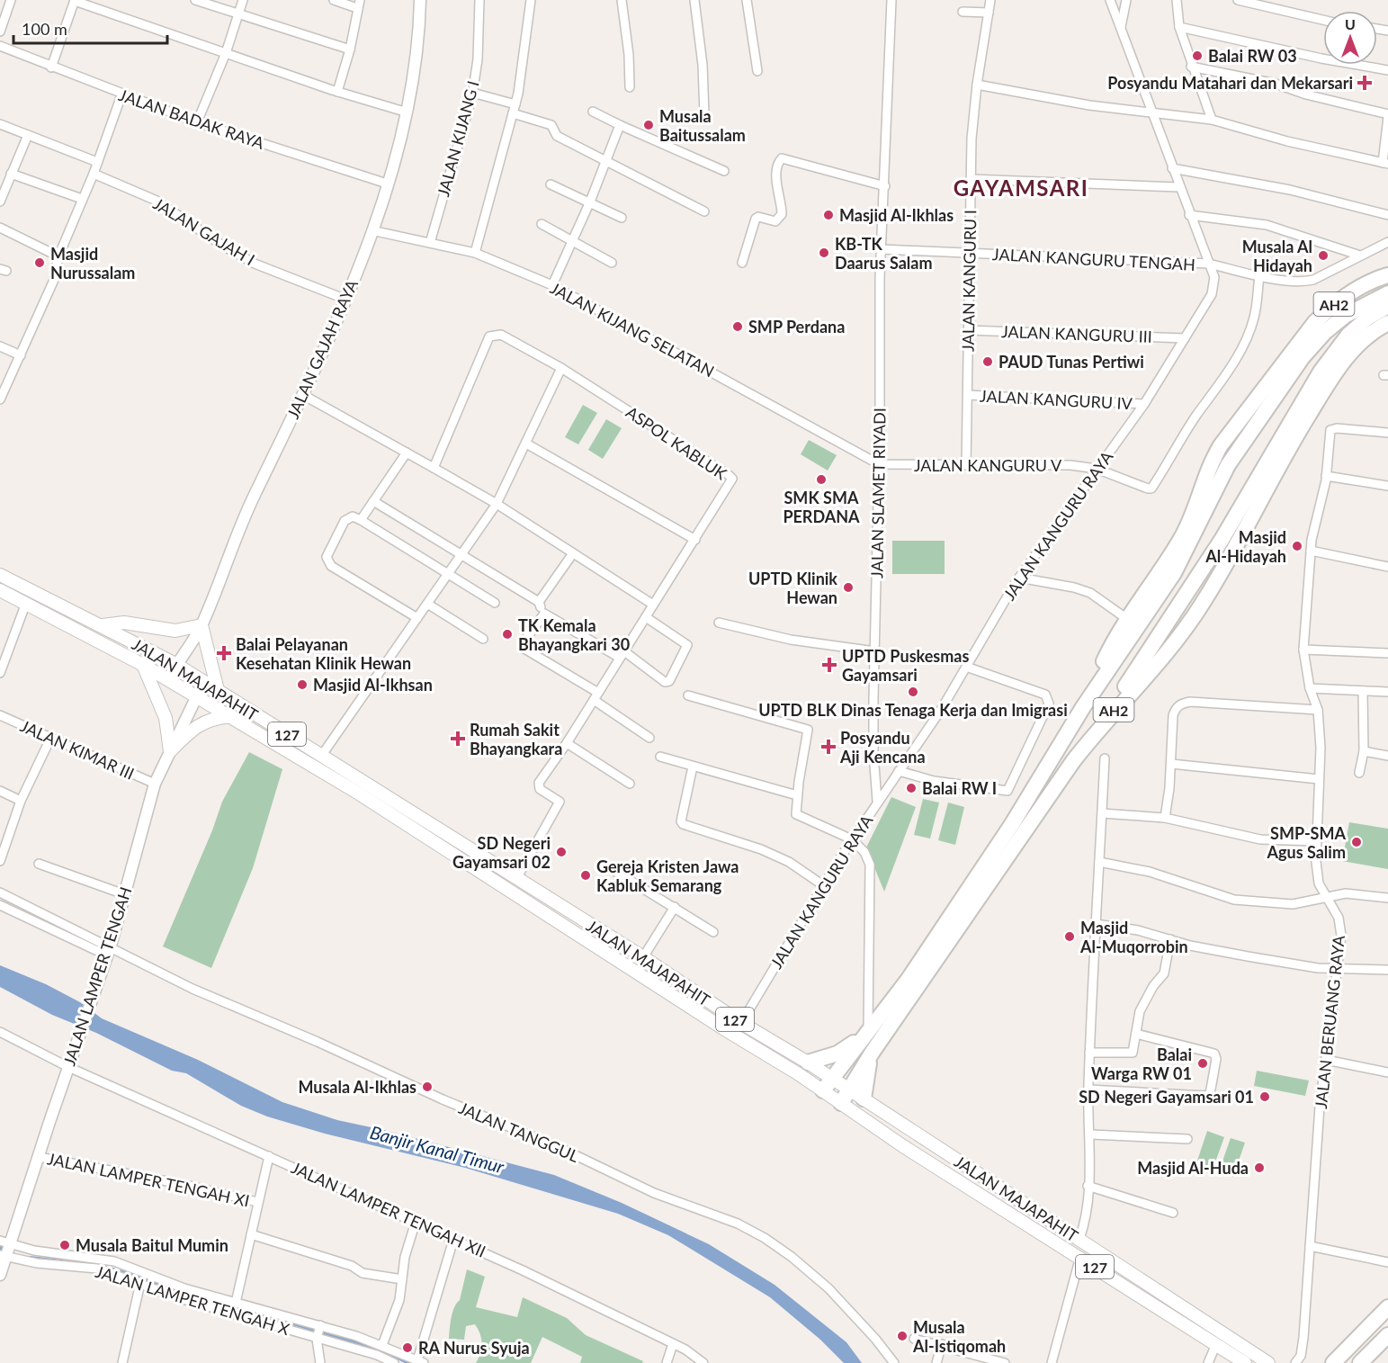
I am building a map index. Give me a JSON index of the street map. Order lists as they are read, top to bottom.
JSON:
{
  "streets": {
    "highway": ["AH2"],
    "main road": [
      "JALAN GAJAH RAYA",
      "JALAN MAJAPAHIT",
      "127",
      "JALAN LAMPER TENGAH"
    ],
    "street": [
      "JALAN BADAK RAYA",
      "JALAN KIJANG I",
      "JALAN GAJAH I",
      "JALAN KANGURU TENGAH",
      "JALAN KANGURU I",
      "JALAN KIJANG SELATAN",
      "JALAN KANGURU III",
      "JALAN KANGURU IV",
      "ASPOL KABLUK",
      "JALAN KANGURU V",
      "JALAN SLAMET RIYADI",
      "JALAN KANGURU RAYA",
      "JALAN KIMAR III",
      "JALAN BERUANG RAYA",
      "JALAN TANGGUL",
      "JALAN LAMPER TENGAH XI",
      "JALAN LAMPER TENGAH XII",
      "JALAN LAMPER TENGAH X"
    ]
  },
  "crossings": [
    ["JALAN BADAK RAYA", "JALAN GAJAH RAYA"],
    ["JALAN KIJANG I", "JALAN KIJANG SELATAN"],
    ["JALAN GAJAH I", "JALAN GAJAH RAYA"],
    ["JALAN KANGURU TENGAH", "JALAN KANGURU I"],
    ["JALAN KANGURU TENGAH", "JALAN KANGURU V"],
    ["JALAN KANGURU TENGAH", "JALAN SLAMET RIYADI"],
    ["JALAN KANGURU TENGAH", "JALAN KANGURU RAYA"],
    ["JALAN KANGURU I", "JALAN KANGURU III"],
    ["JALAN KANGURU I", "JALAN KANGURU IV"],
    ["JALAN KANGURU I", "JALAN KANGURU V"],
    ["AH2", "JALAN MAJAPAHIT"],
    ["JALAN KIJANG SELATAN", "JALAN GAJAH RAYA"],
    ["JALAN KIJANG SELATAN", "JALAN KANGURU V"],
    ["JALAN KIJANG SELATAN", "JALAN SLAMET RIYADI"],
    ["JALAN KANGURU III", "JALAN KANGURU RAYA"],
    ["JALAN GAJAH RAYA", "JALAN MAJAPAHIT"],
    ["JALAN KANGURU IV", "JALAN KANGURU RAYA"],
    ["ASPOL KABLUK", "JALAN MAJAPAHIT"],
    ["JALAN KANGURU V", "JALAN SLAMET RIYADI"],
    ["JALAN KANGURU V", "JALAN KANGURU RAYA"],
    ["JALAN SLAMET RIYADI", "JALAN KANGURU RAYA"],
    ["JALAN KANGURU RAYA", "JALAN MAJAPAHIT"],
    ["JALAN MAJAPAHIT", "JALAN LAMPER TENGAH"],
    ["JALAN KIMAR III", "JALAN LAMPER TENGAH"],
    ["JALAN LAMPER TENGAH", "JALAN TANGGUL"],
    ["JALAN LAMPER TENGAH", "JALAN LAMPER TENGAH XI"],
    ["JALAN LAMPER TENGAH", "JALAN LAMPER TENGAH XII"],
    ["JALAN LAMPER TENGAH", "JALAN LAMPER TENGAH X"]
  ],
  "districts": ["GAYAMSARI"],
  "water": ["Banjir Kanal Timur"],
  "places": {
    "other": [
      "Balai RW 03",
      "Musala Baitussalam",
      "Masjid Al-Ikhlas",
      "KB-TK Daarus Salam",
      "Musala Al Hidayah",
      "Masjid Nurussalam",
      "SMP Perdana",
      "PAUD Tunas Pertiwi",
      "SMK SMA PERDANA",
      "Masjid Al-Hidayah",
      "UPTD Klinik Hewan",
      "TK Kemala Bhayangkari 30",
      "Masjid Al-Ikhsan",
      "UPTD BLK Dinas Tenaga Kerja dan Imigrasi",
      "Balai RW I",
      "SMP-SMA Agus Salim",
      "SD Negeri Gayamsari 02",
      "Gereja Kristen Jawa Kabluk Semarang",
      "Masjid Al-Muqorrobin",
      "Balai Warga RW 01",
      "Musala Al-Ikhlas",
      "SD Negeri Gayamsari 01",
      "Masjid Al-Huda",
      "Musala Baitul Mumin",
      "Musala Al-Istiqomah",
      "RA Nurus Syuja"
    ],
    "health": [
      "Posyandu Matahari dan Mekarsari",
      "Balai Pelayanan Kesehatan Klinik Hewan",
      "UPTD Puskesmas Gayamsari",
      "Rumah Sakit Bhayangkara",
      "Posyandu Aji Kencana"
    ]
  },
  "scale_bar": "100 m",
  "north": "top"
}
